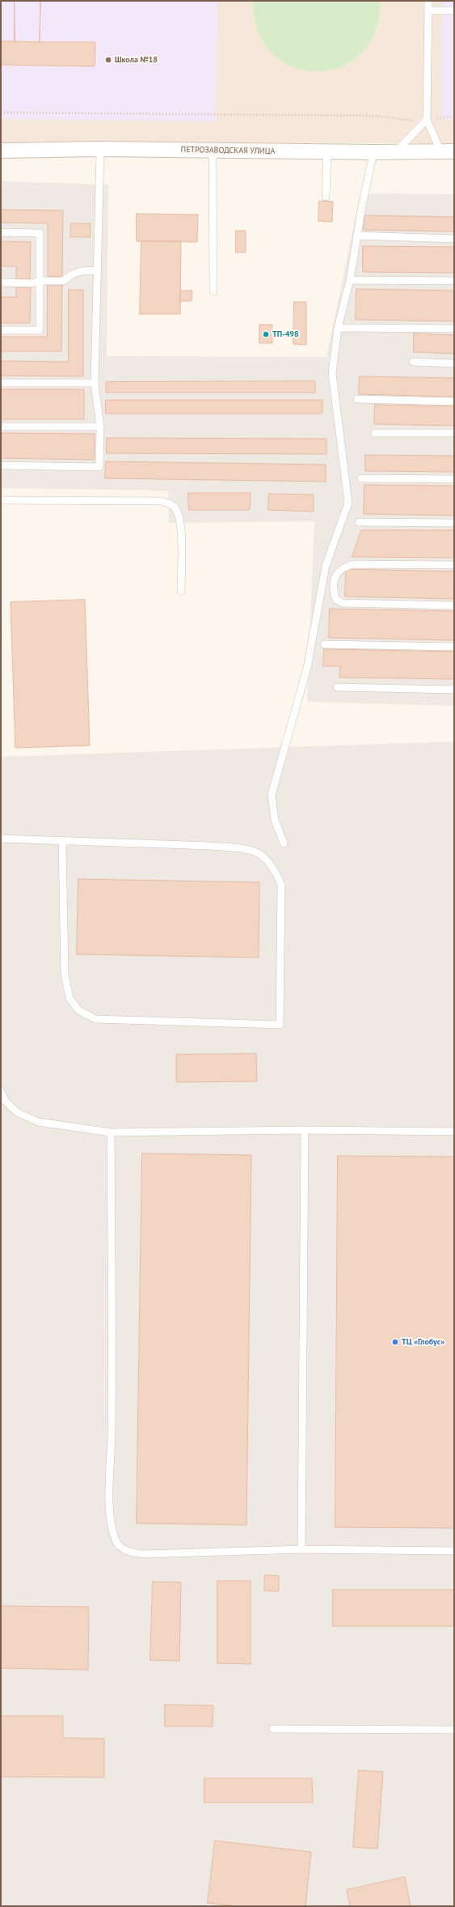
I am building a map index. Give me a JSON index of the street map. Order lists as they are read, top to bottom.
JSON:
{
  "streets": {
    "street": ["ПЕТРОЗАВОДСКАЯ УЛИЦА"]
  },
  "places": ["Школа №18", "ТП-498", "ТЦ «Глобус»"]
}
